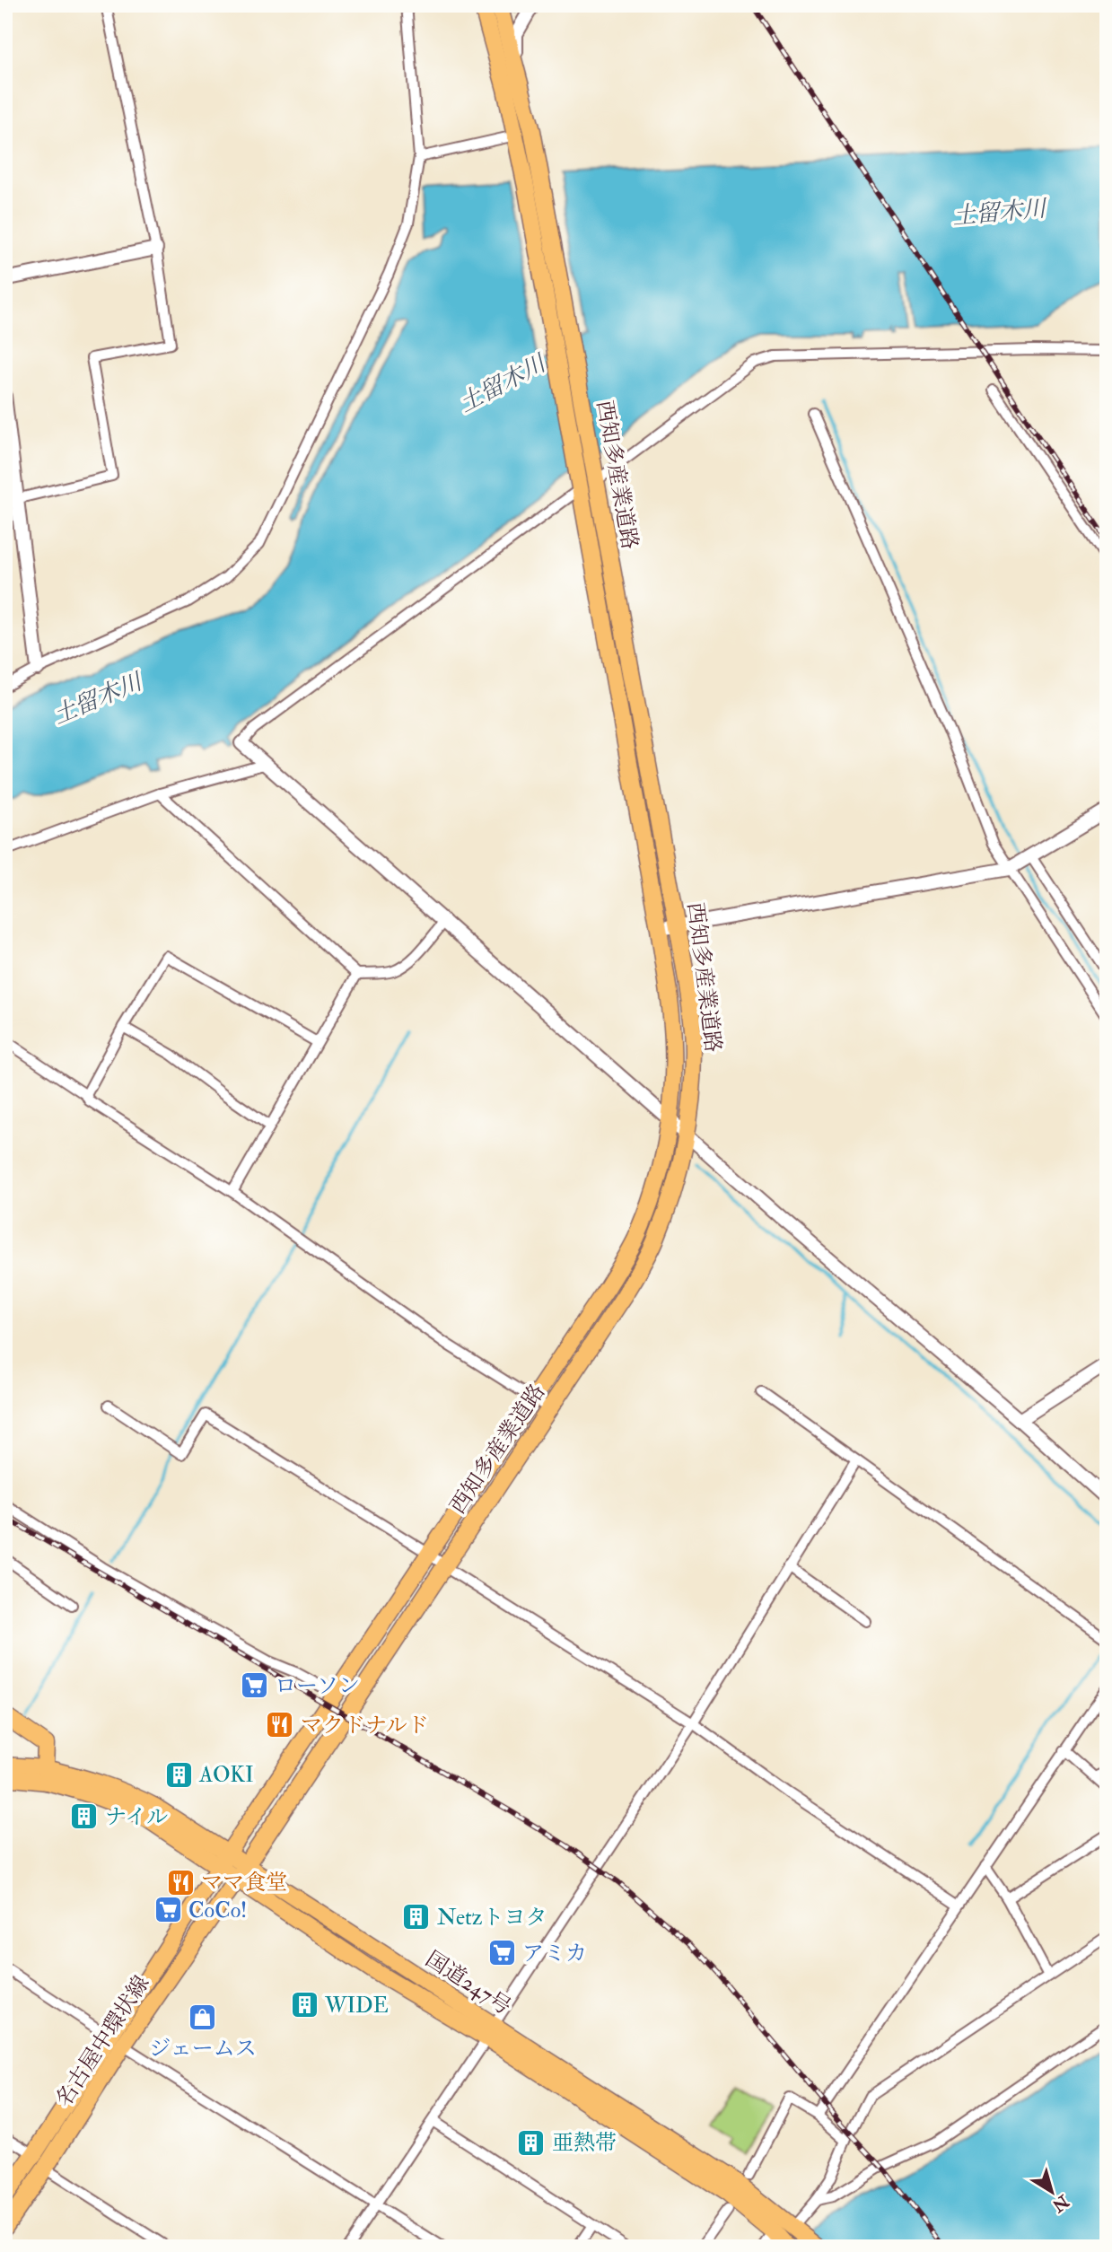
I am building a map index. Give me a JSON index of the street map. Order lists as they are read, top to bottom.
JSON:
{
  "streets": {
    "main road": ["西知多産業道路", "国道247号", "名古屋中環状線"]
  },
  "crossings": [
    ["西知多産業道路", "国道247号"],
    ["西知多産業道路", "名古屋中環状線"],
    ["国道247号", "名古屋中環状線"]
  ],
  "water": ["土留木川"],
  "places": {
    "supermarket": ["ローソン", "CoCo!", "アミカ"],
    "restaurant": ["マクドナルド", "ママ食堂"],
    "building": [
      "AOKI",
      "ナイル",
      "Netzトヨタ",
      "WIDE",
      "亜熱帯"
    ],
    "shop": ["ジェームス"]
  },
  "north": "bottom right"
}
